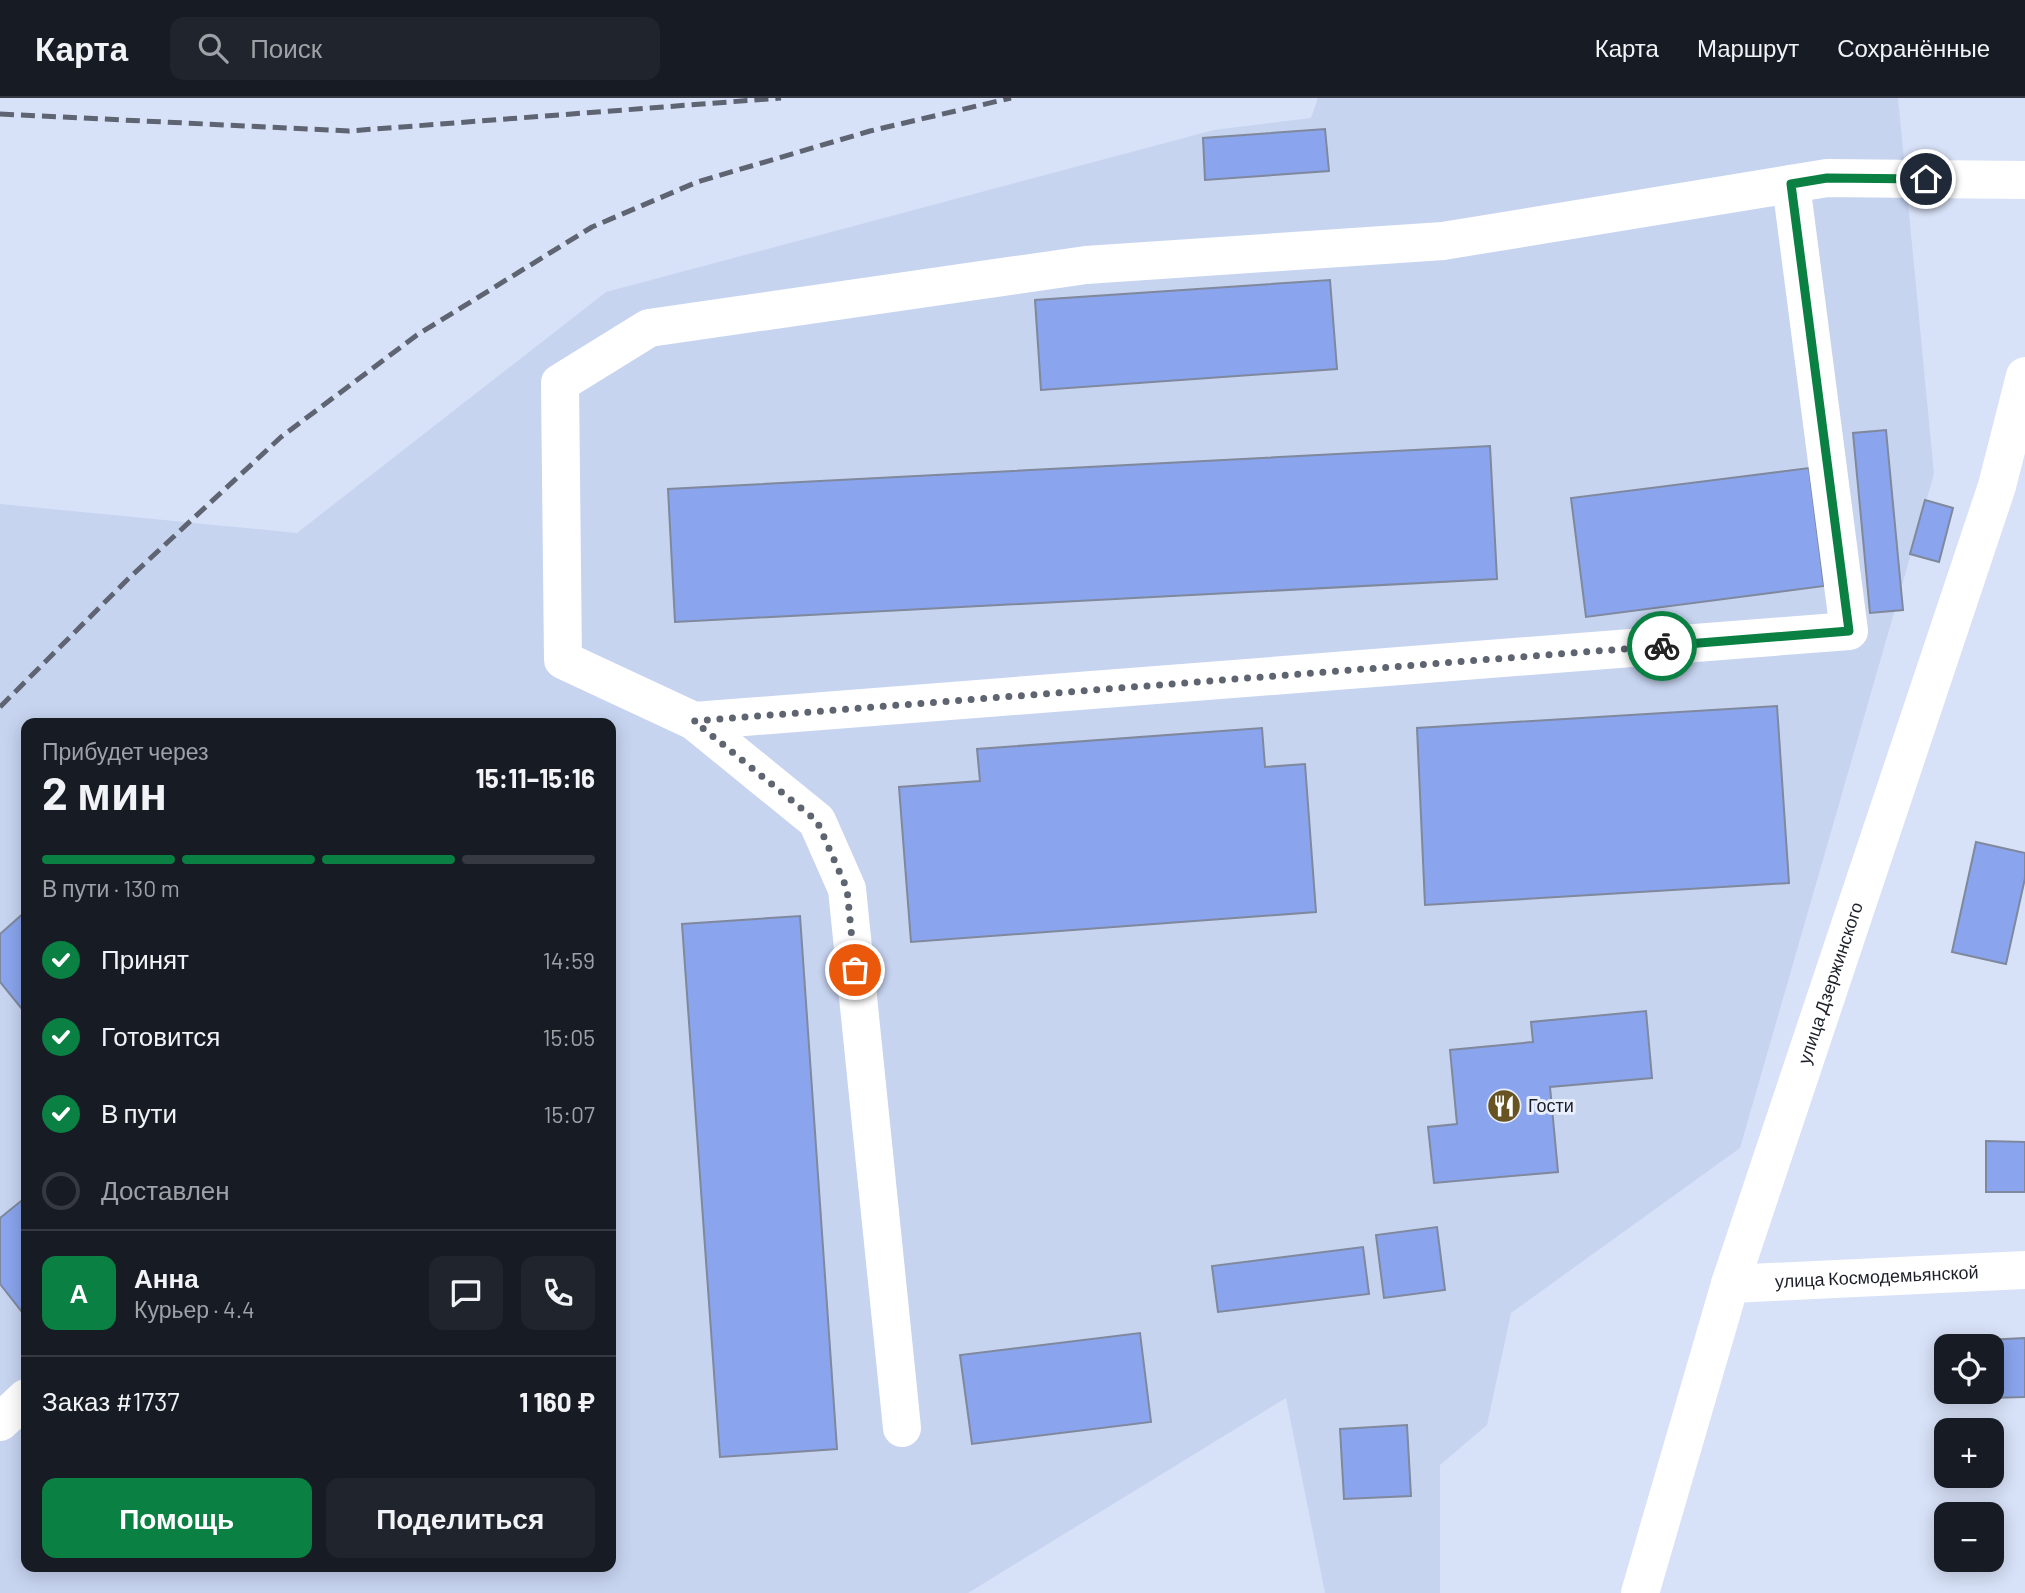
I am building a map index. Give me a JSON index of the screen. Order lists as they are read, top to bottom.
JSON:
{
  "streets": {
    "street": ["улица Дзержинского", "улица Космодемьянской"]
  },
  "crossings": [
    ["улица Дзержинского", "улица Космодемьянской"]
  ],
  "places": {
    "restaurant": ["Гости"]
  },
  "page": {
    "header": "Карта",
    "search": "Поиск",
    "nav": ["Карта", "Маршрут", "Сохранённые"],
    "heading": ["2 мин", "Прибудет через", "15:11–15:16"],
    "panel": [
      "Анна",
      "Курьер · 4.4",
      "Заказ #1737",
      "1 160 ₽"
    ],
    "bar": "В пути · 130 m",
    "list": [
      ["Принят", "14:59"],
      ["Готовится", "15:05"],
      ["В пути", "15:07"],
      "Доставлен"
    ],
    "round": "А",
    "map_buttons": ["+", "−"],
    "buttons": ["Помощь", "Поделиться"]
  }
}
